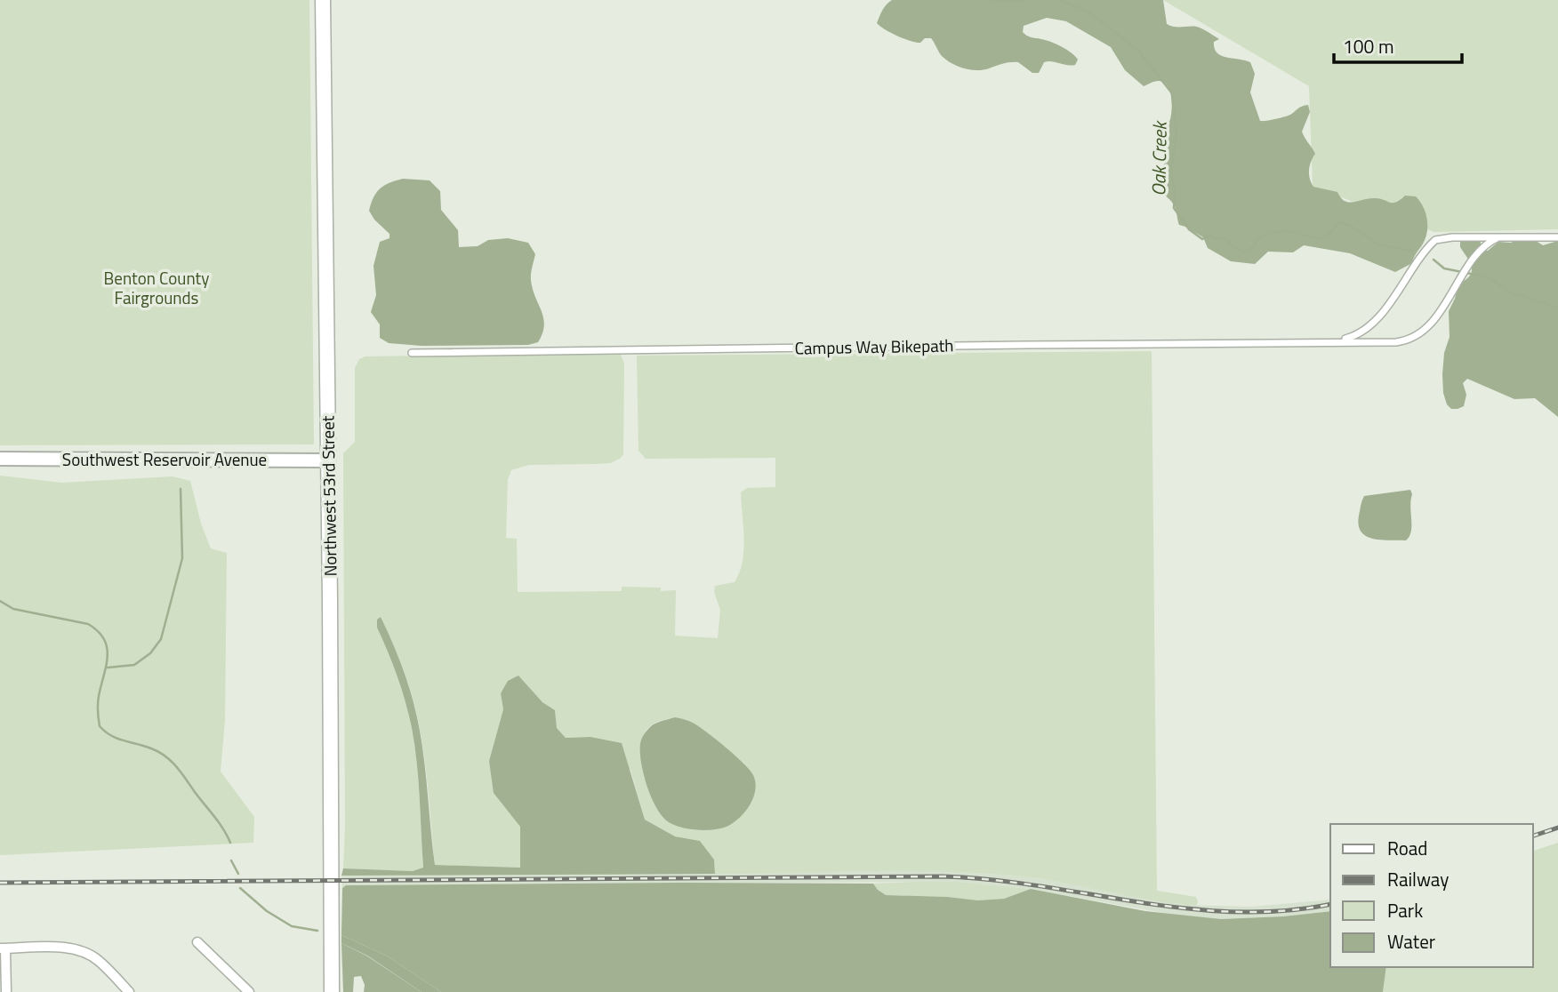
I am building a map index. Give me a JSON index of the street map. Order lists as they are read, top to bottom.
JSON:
{
  "streets": {
    "main road": ["Southwest Reservoir Avenue", "Northwest 53rd Street"],
    "street": ["Campus Way Bikepath"]
  },
  "crossings": [
    ["Southwest Reservoir Avenue", "Northwest 53rd Street"]
  ],
  "water": ["Oak Creek"],
  "parks": ["Benton County Fairgrounds"],
  "legend": [
    "Road",
    "Railway",
    "Park",
    "Water"
  ],
  "scale_bar": "100 m"
}
